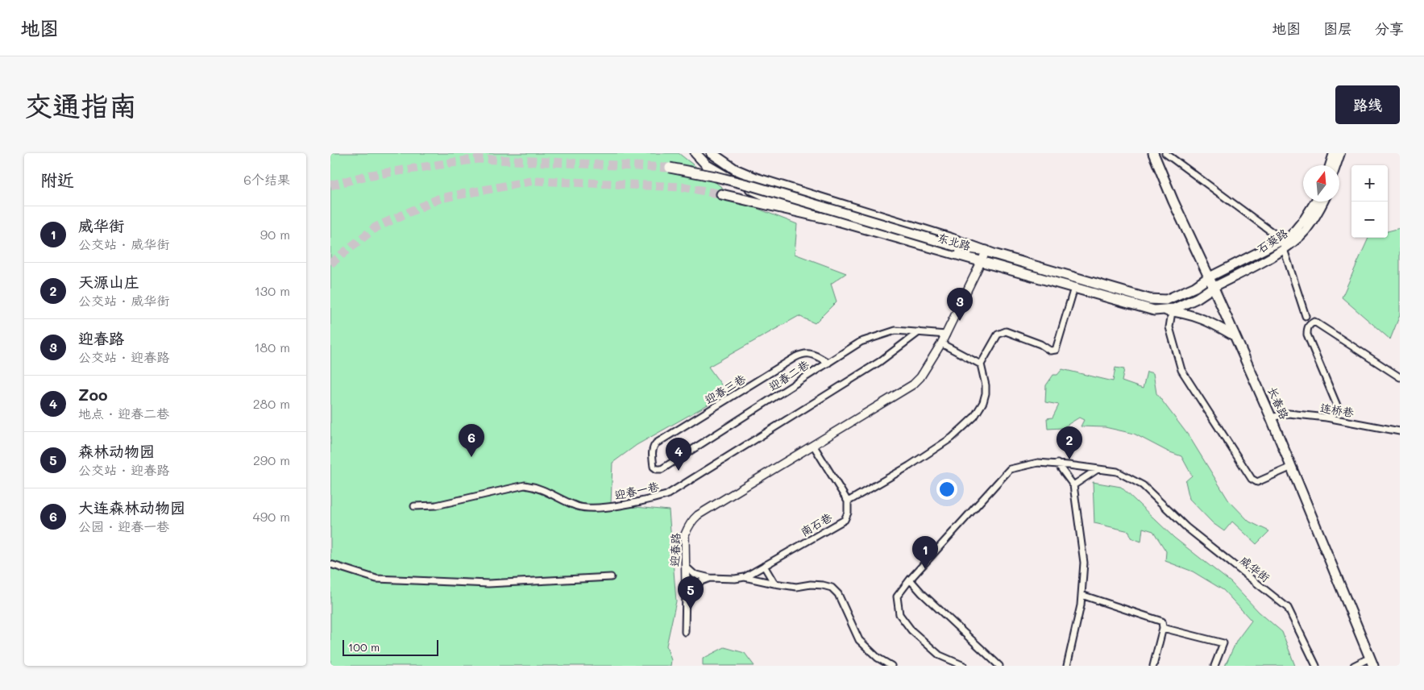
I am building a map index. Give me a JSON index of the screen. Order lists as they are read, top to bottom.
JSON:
{
  "streets": {
    "main road": ["石葵路", "东北路", "长春路"],
    "street": [
      "迎春二巷",
      "迎春三巷",
      "连桥巷",
      "迎春一巷",
      "南石巷",
      "迎春路",
      "威华街"
    ]
  },
  "crossings": [
    ["石葵路", "东北路"],
    ["石葵路", "长春路"],
    ["东北路", "长春路"],
    ["东北路", "迎春路"],
    ["迎春二巷", "迎春三巷"],
    ["迎春二巷", "迎春一巷"],
    ["迎春二巷", "迎春路"],
    ["长春路", "连桥巷"]
  ],
  "scale_bar": "100 m",
  "north": "top",
  "page": {
    "header": "地图",
    "nav": ["地图", "图层", "分享"],
    "buttons": "路线",
    "title": "交通指南",
    "heading": ["附近", "6个结果"],
    "map_buttons": ["+", "−"],
    "list": [
      {
        "mark": "1",
        "name": "威华街",
        "note": "公交站 · 威华街",
        "value": "90 m"
      },
      {
        "mark": "2",
        "name": "天源山庄",
        "note": "公交站 · 威华街",
        "value": "130 m"
      },
      {
        "mark": "3",
        "name": "迎春路",
        "note": "公交站 · 迎春路",
        "value": "180 m"
      },
      {
        "mark": "4",
        "name": "Zoo",
        "note": "地点 · 迎春二巷",
        "value": "280 m"
      },
      {
        "mark": "5",
        "name": "森林动物园",
        "note": "公交站 · 迎春路",
        "value": "290 m"
      },
      {
        "mark": "6",
        "name": "大连森林动物园",
        "note": "公园 · 迎春一巷",
        "value": "490 m"
      }
    ],
    "pins": [
      "3",
      "6",
      "2",
      "4",
      "1",
      "5"
    ],
    "scale": "100 m"
  }
}
